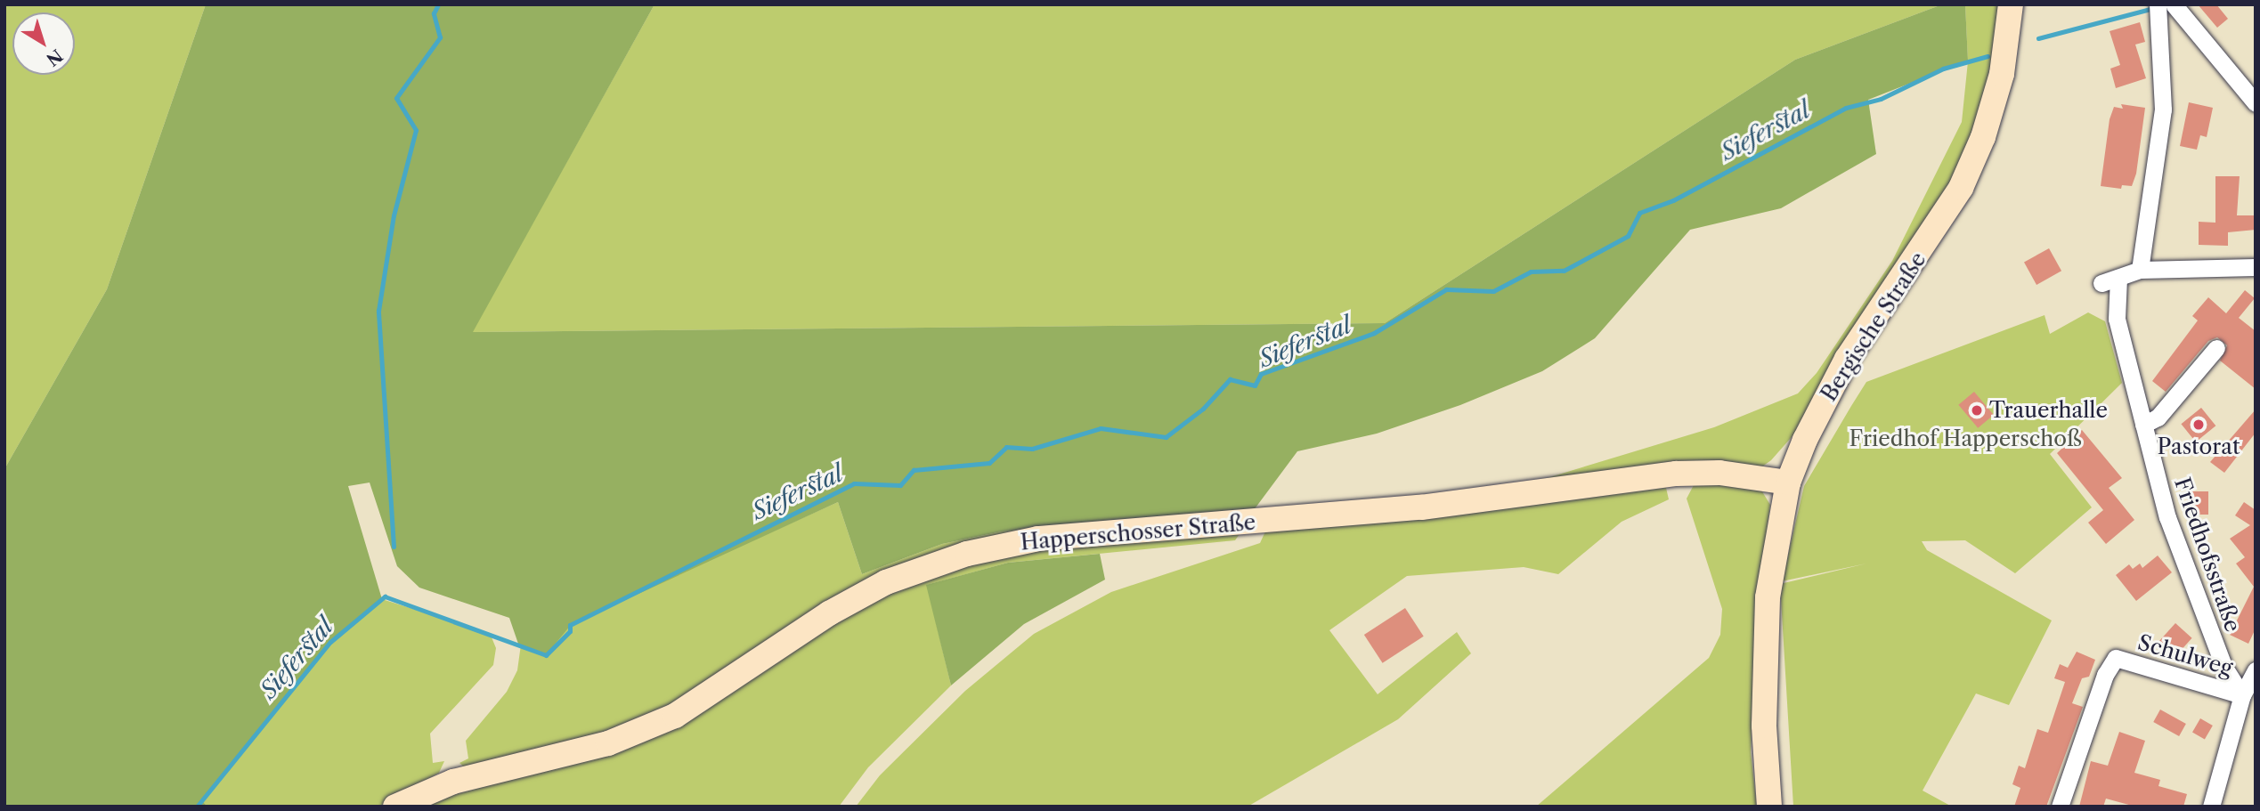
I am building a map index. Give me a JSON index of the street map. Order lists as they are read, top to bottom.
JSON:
{
  "streets": {
    "street": [
      "Bergische Straße",
      "Happerschosser Straße",
      "Friedhofsstraße",
      "Schulweg"
    ]
  },
  "crossings": [
    ["Bergische Straße", "Happerschosser Straße"],
    ["Friedhofsstraße", "Schulweg"]
  ],
  "water": ["Sieferstal"],
  "parks": ["Friedhof Happerschoß"],
  "places": ["Trauerhalle", "Pastorat"],
  "north": "bottom right"
}
